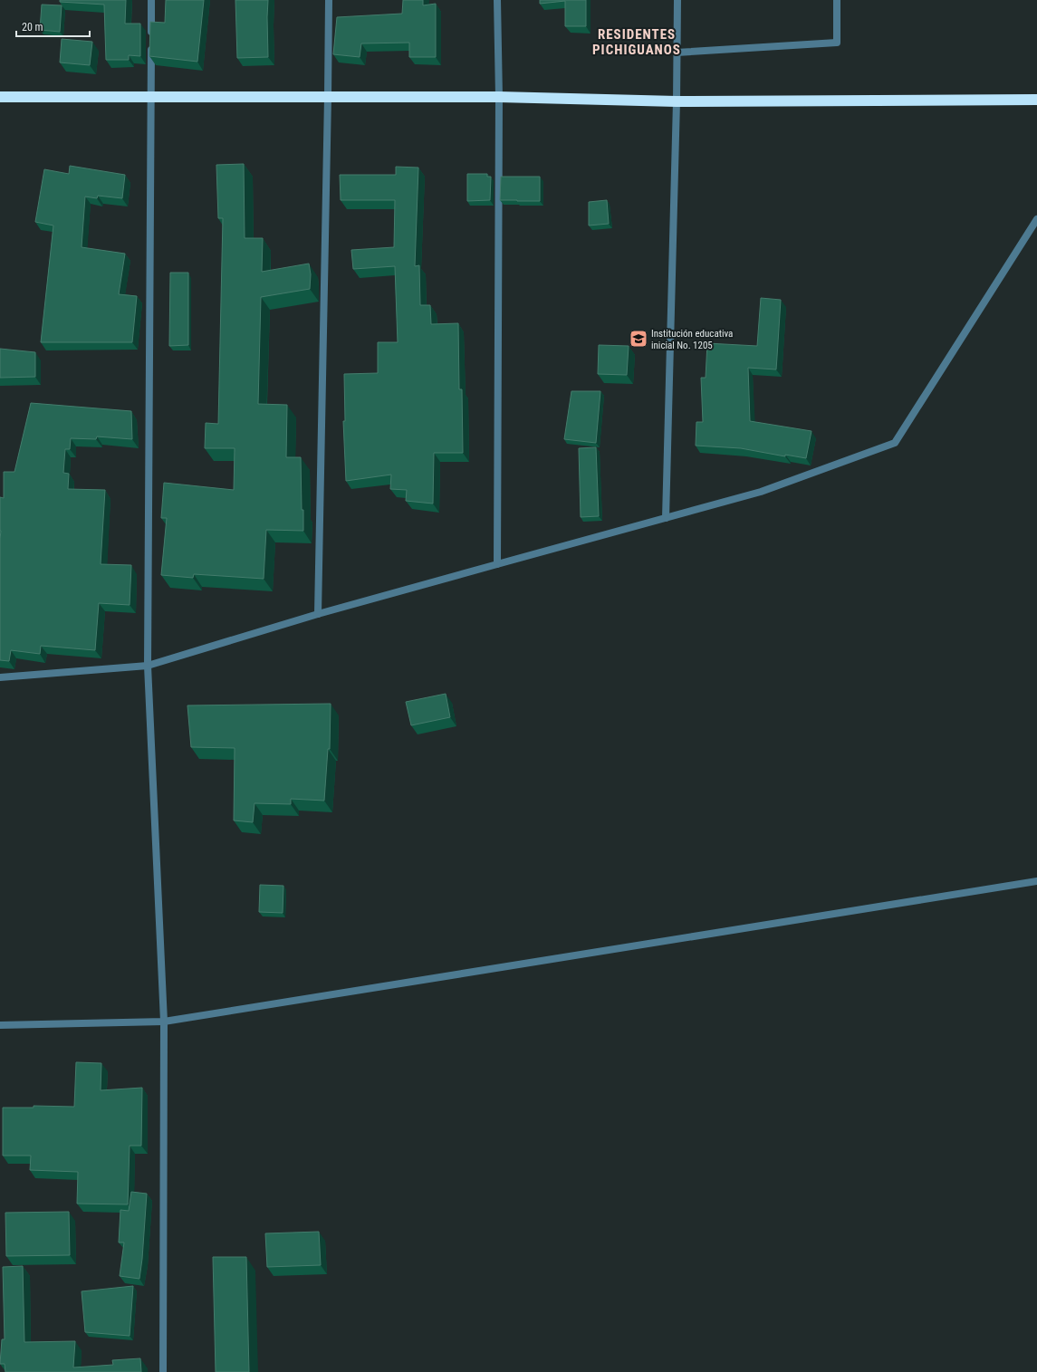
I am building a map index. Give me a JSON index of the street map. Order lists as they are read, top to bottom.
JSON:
{
  "districts": ["RESIDENTES PICHIGUANOS"],
  "places": {
    "school or university": ["Institución educativa inicial No. 1205"]
  },
  "scale_bar": "20 m"
}
